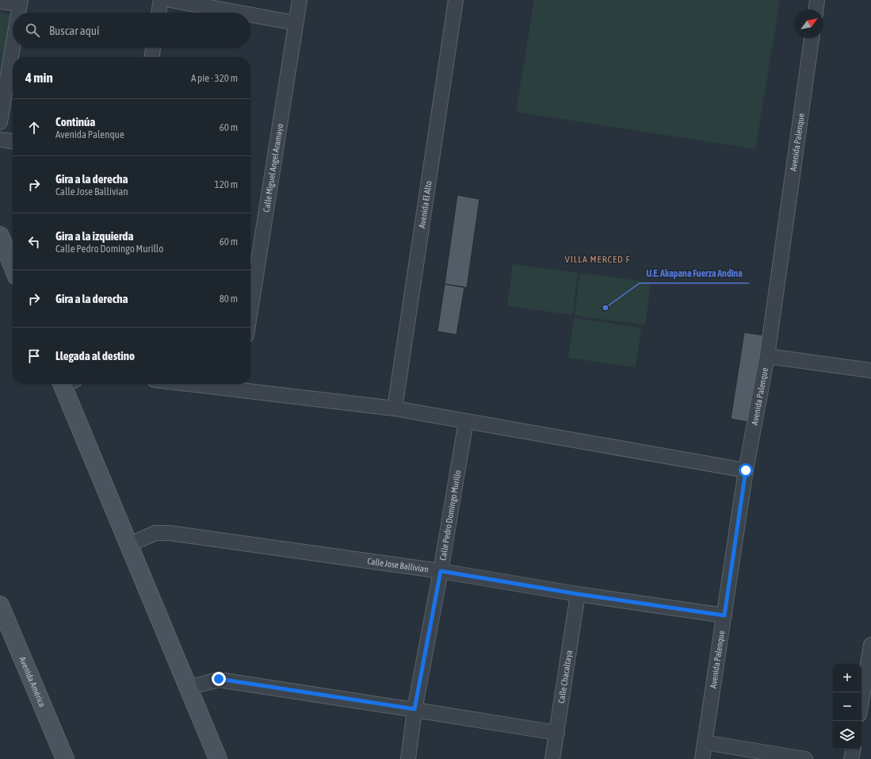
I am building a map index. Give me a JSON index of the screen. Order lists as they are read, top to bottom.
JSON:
{
  "streets": {
    "street": [
      "Avenida Palenque",
      "Calle Miguel Angel Aramayo",
      "Avenida El Alto",
      "Calle Pedro Domingo Murillo",
      "Calle Jose Ballivian",
      "Calle Chacaltaya",
      "Avenida América"
    ]
  },
  "crossings": [
    ["Avenida Palenque", "Calle Jose Ballivian"],
    ["Calle Pedro Domingo Murillo", "Calle Jose Ballivian"],
    ["Calle Jose Ballivian", "Calle Chacaltaya"]
  ],
  "districts": ["VILLA MERCED F"],
  "places": ["U.E. Akapana Fuerza Andina"],
  "north": "top right",
  "page": {
    "search": "Buscar aquí",
    "heading": ["4 min", "A pie · 320 m"],
    "list": [
      ["Continúa", "Avenida Palenque", "60 m"],
      ["Gira a la derecha", "Calle Jose Ballivian", "120 m"],
      ["Gira a la izquierda", "Calle Pedro Domingo Murillo", "60 m"],
      ["Gira a la derecha", "80 m"],
      "Llegada al destino"
    ],
    "map_buttons": ["+", "−"]
  }
}
